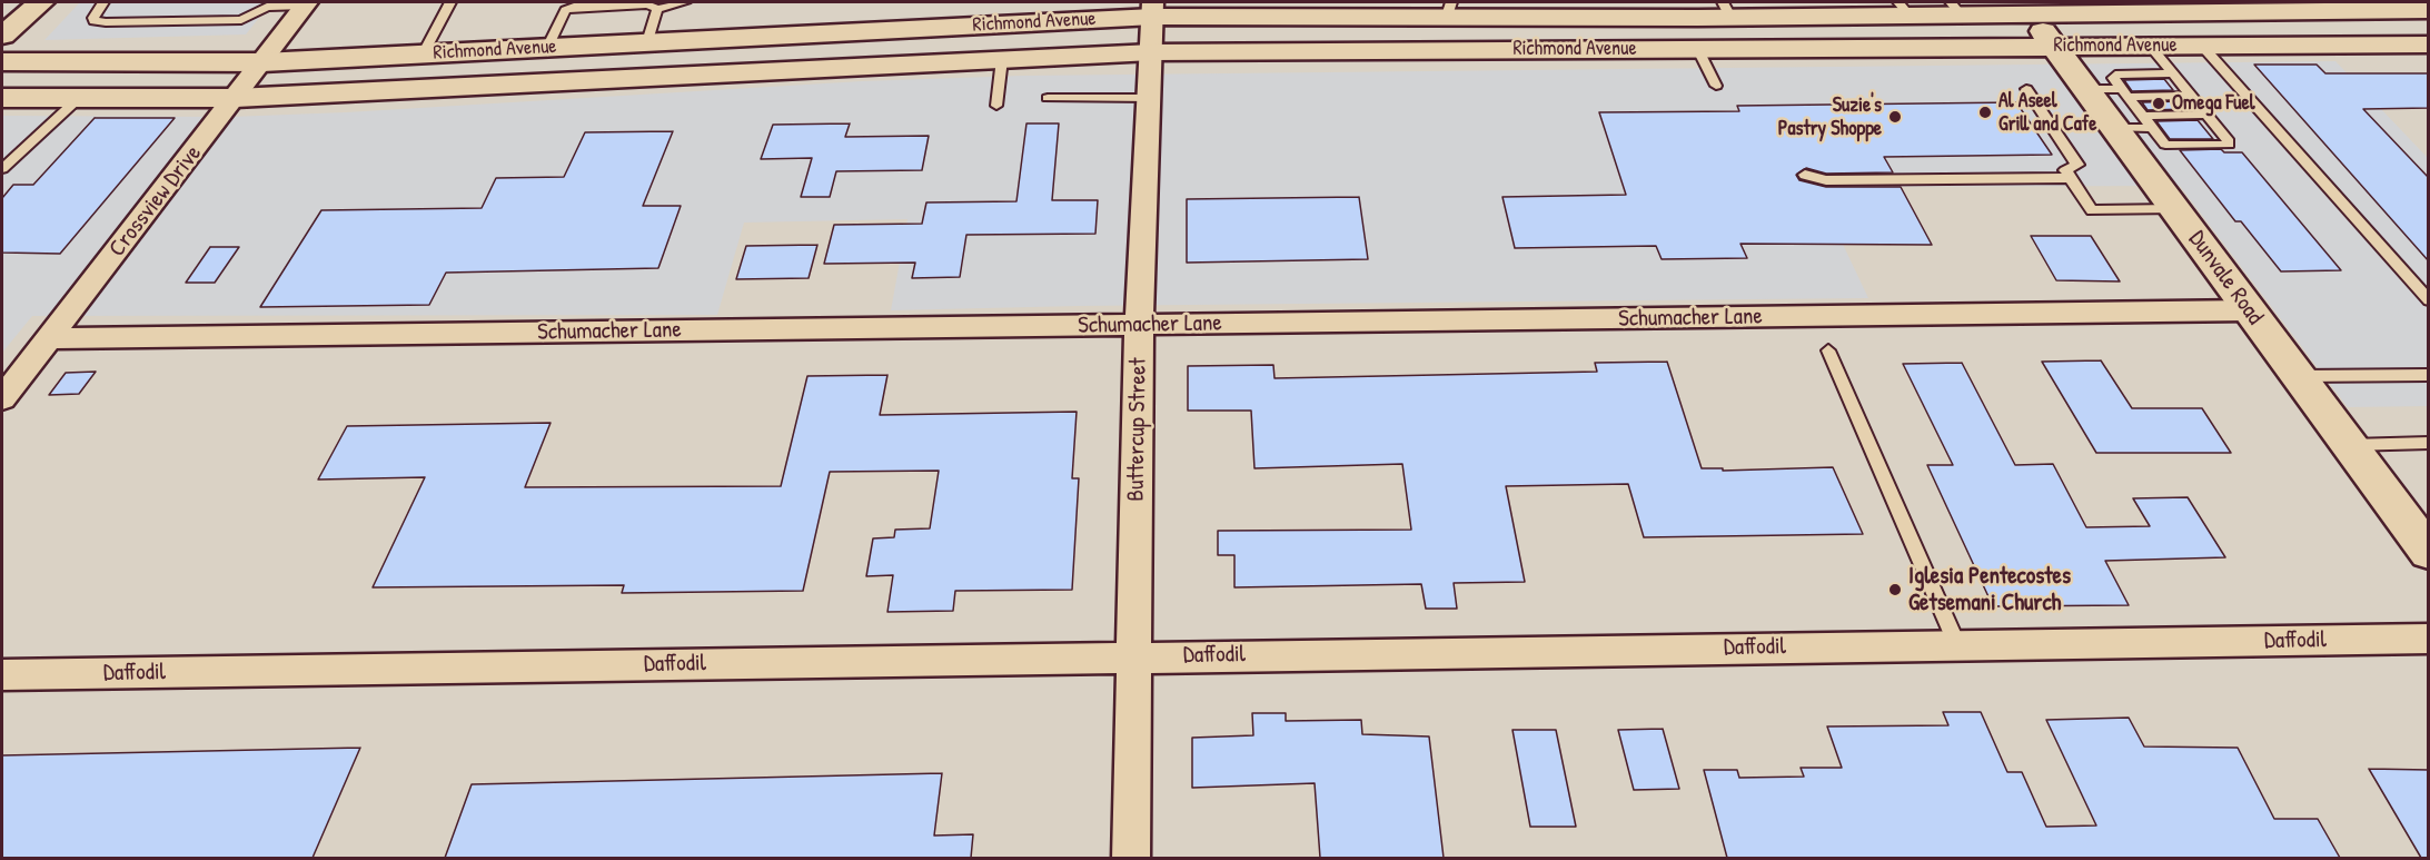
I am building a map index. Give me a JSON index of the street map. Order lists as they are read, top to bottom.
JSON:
{
  "streets": {
    "main road": ["Richmond Avenue", "Dunvale Road"],
    "street": [
      "Crossview Drive",
      "Schumacher Lane",
      "Buttercup Street",
      "Daffodil"
    ]
  },
  "crossings": [
    ["Richmond Avenue", "Crossview Drive"],
    ["Richmond Avenue", "Dunvale Road"],
    ["Richmond Avenue", "Buttercup Street"],
    ["Crossview Drive", "Schumacher Lane"],
    ["Dunvale Road", "Schumacher Lane"],
    ["Schumacher Lane", "Buttercup Street"],
    ["Buttercup Street", "Daffodil"]
  ],
  "places": [
    "Omega Fuel",
    "Al Aseel Grill and Cafe",
    "Suzie's Pastry Shoppe",
    "Iglesia Pentecostes Getsemani Church"
  ]
}
